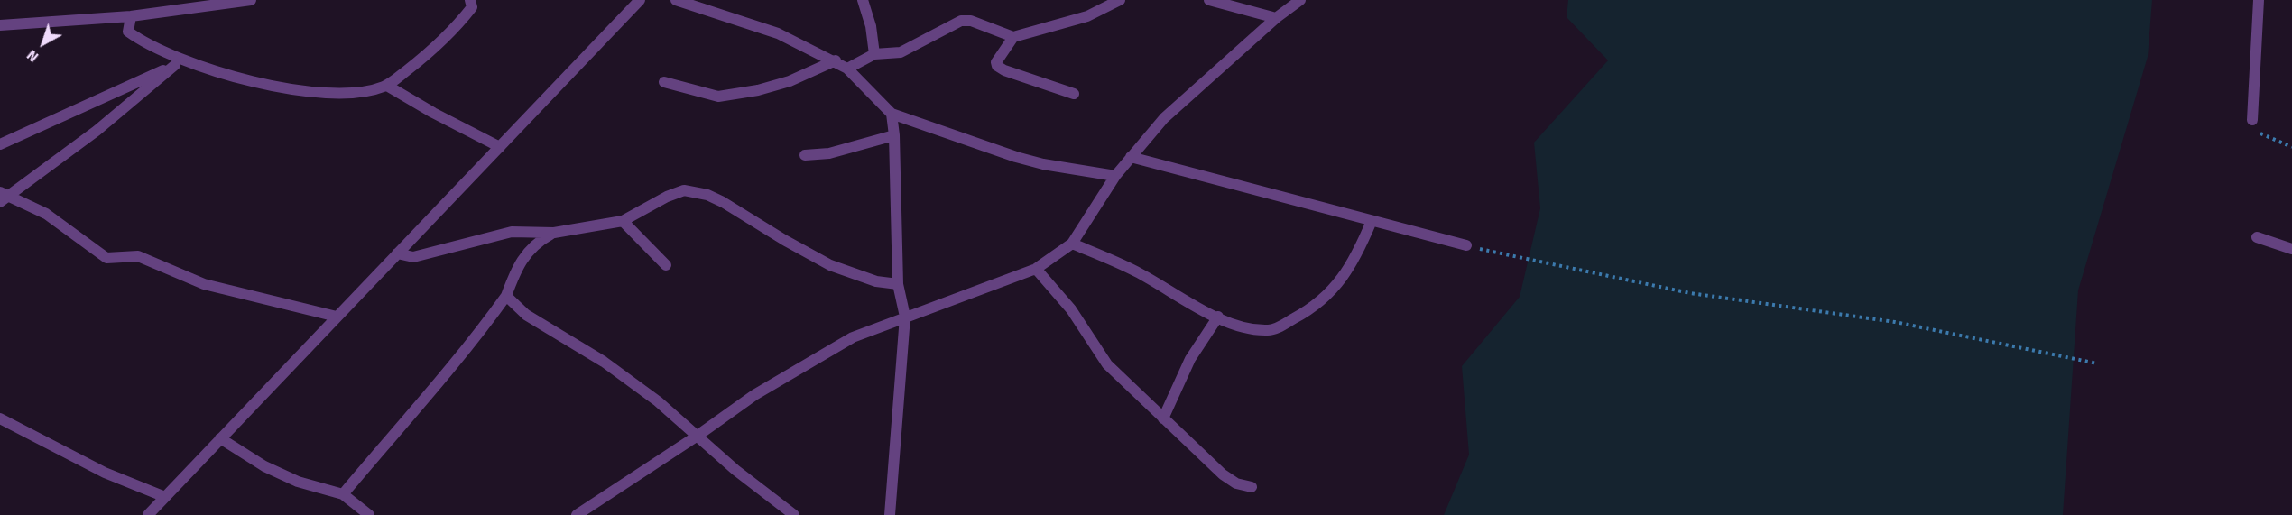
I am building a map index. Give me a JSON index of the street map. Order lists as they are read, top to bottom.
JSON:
{
  "north": "bottom left"
}
